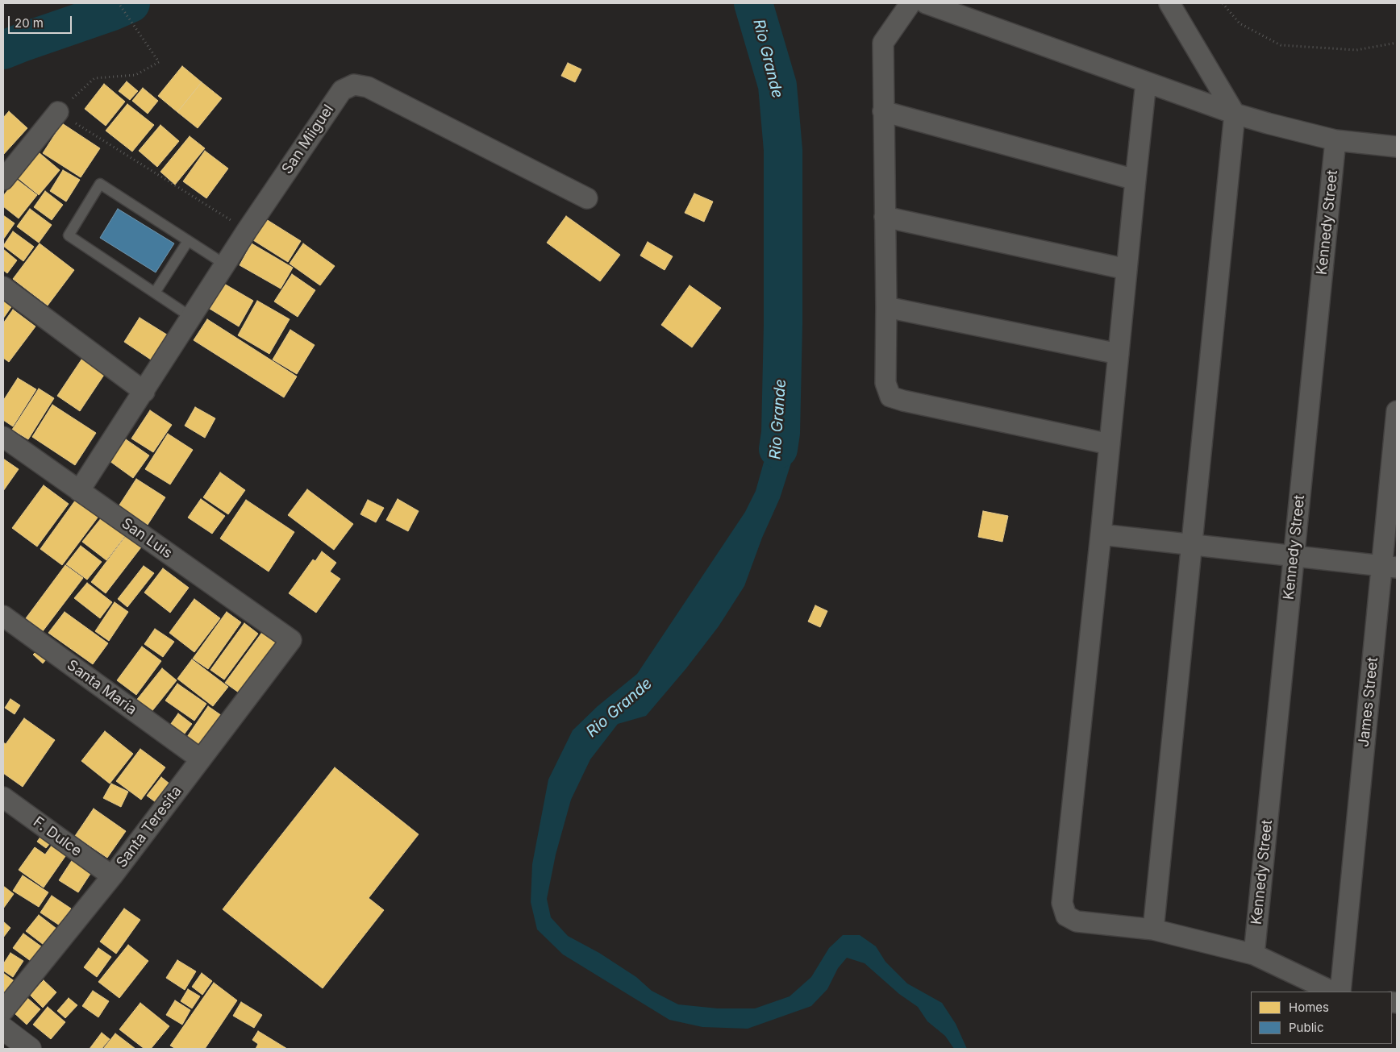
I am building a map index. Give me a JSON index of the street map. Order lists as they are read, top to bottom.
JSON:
{
  "streets": {
    "street": [
      "San Miiguel",
      "Kennedy Street",
      "San Luis",
      "Santa Maria",
      "James Street",
      "Santa Teresita",
      "F. Dulce"
    ]
  },
  "crossings": [
    ["San Miiguel", "San Luis"],
    ["San Luis", "Santa Teresita"],
    ["Santa Maria", "Santa Teresita"],
    ["Santa Teresita", "F. Dulce"]
  ],
  "water": ["Rio Grande"],
  "legend": ["Homes", "Public"],
  "scale_bar": "20 m"
}
